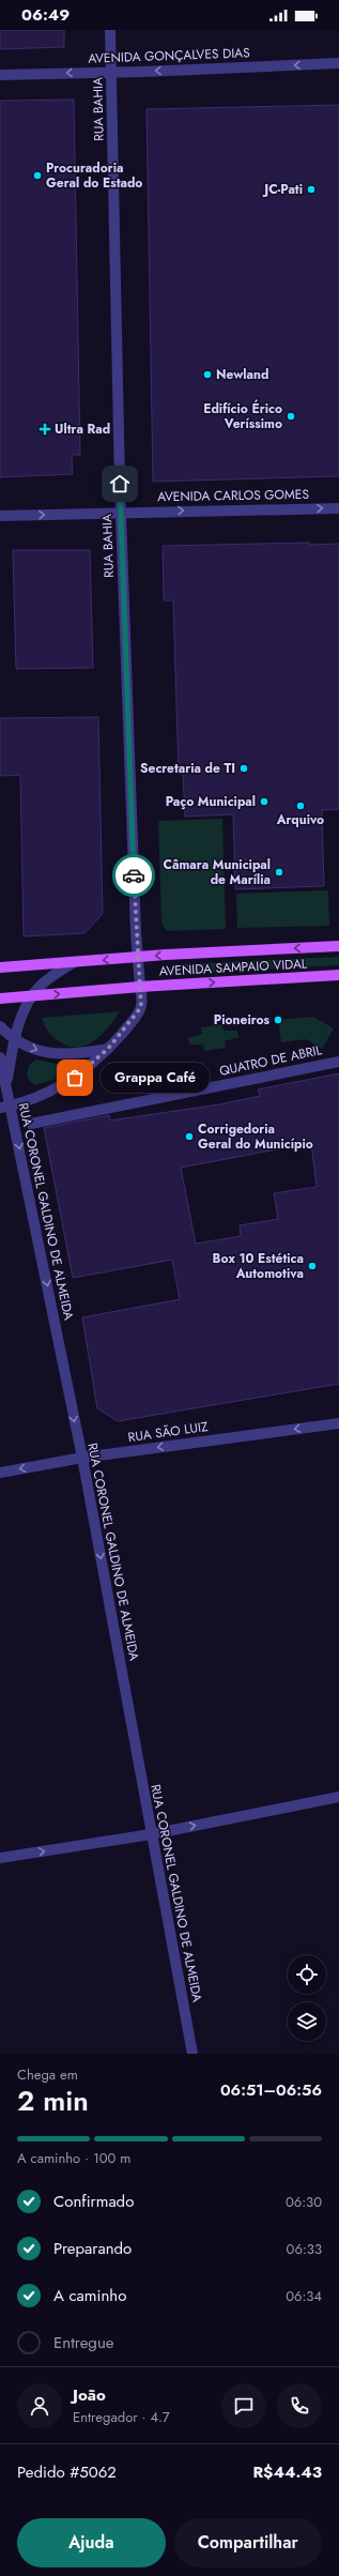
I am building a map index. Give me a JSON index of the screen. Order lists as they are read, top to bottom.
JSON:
{
  "streets": {
    "main road": ["AVENIDA SAMPAIO VIDAL"],
    "street": [
      "AVENIDA GONÇALVES DIAS",
      "RUA BAHIA",
      "AVENIDA CARLOS GOMES",
      "QUATRO DE ABRIL",
      "RUA CORONEL GALDINO DE ALMEIDA",
      "RUA SÃO LUIZ"
    ]
  },
  "crossings": [
    ["AVENIDA GONÇALVES DIAS", "RUA BAHIA"],
    ["RUA BAHIA", "AVENIDA CARLOS GOMES"],
    ["RUA BAHIA", "AVENIDA SAMPAIO VIDAL"],
    ["RUA BAHIA", "RUA CORONEL GALDINO DE ALMEIDA"],
    ["RUA CORONEL GALDINO DE ALMEIDA", "RUA SÃO LUIZ"]
  ],
  "one_way": [
    "AVENIDA GONÇALVES DIAS",
    "AVENIDA CARLOS GOMES",
    "RUA CORONEL GALDINO DE ALMEIDA",
    "RUA SÃO LUIZ"
  ],
  "places": {
    "other": [
      "Procuradoria Geral do Estado",
      "JC-Pati",
      "Newland",
      "Edifício Érico Veríssimo",
      "Secretaria de TI",
      "Paço Municipal",
      "Arquivo",
      "Câmara Municipal de Marília",
      "Pioneiros",
      "Grappa Café",
      "Corrigedoria Geral do Município",
      "Box 10 Estética Automotiva"
    ],
    "health": ["Ultra Rad"]
  },
  "page": {
    "status": "06:49",
    "bubble": "Grappa Café",
    "heading": ["2 min", "Chega em", "06:51–06:56"],
    "panel": [
      "João",
      "Entregador · 4.7",
      "Pedido #5062",
      "R$44.43"
    ],
    "bar": "A caminho · 100 m",
    "list": [
      ["Confirmado", "06:30"],
      ["Preparando", "06:33"],
      ["A caminho", "06:34"],
      "Entregue"
    ],
    "buttons": ["Ajuda", "Compartilhar"]
  }
}
